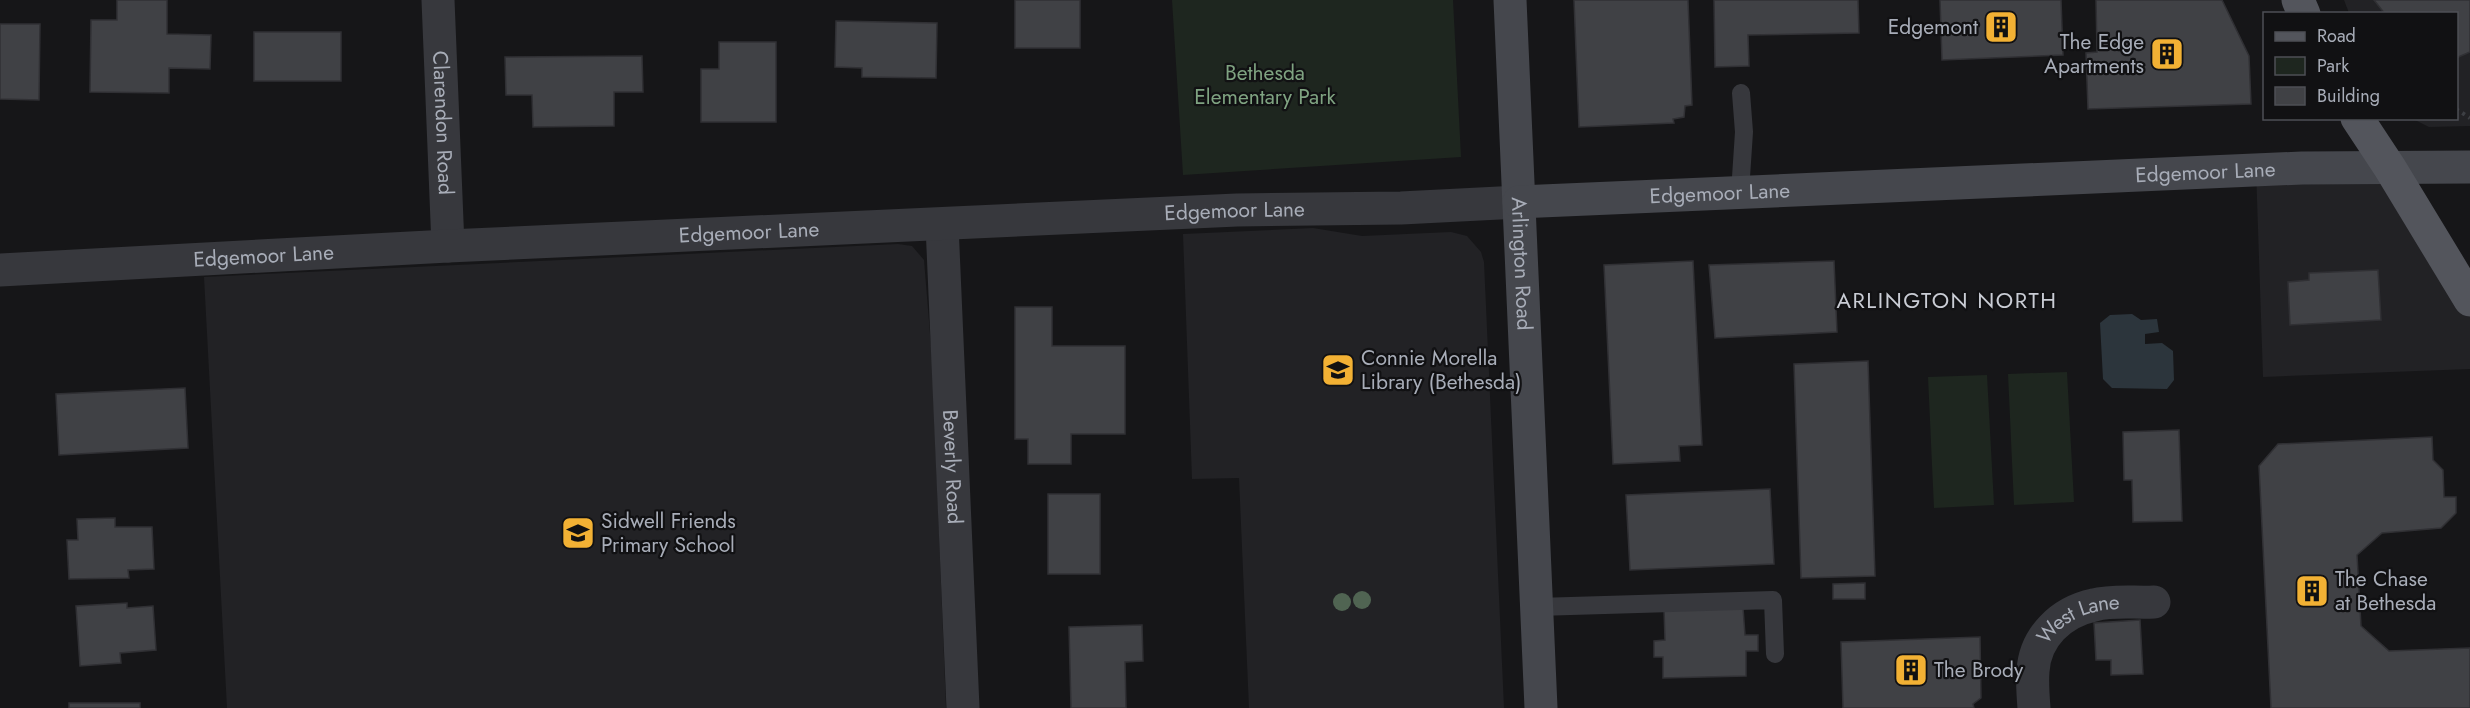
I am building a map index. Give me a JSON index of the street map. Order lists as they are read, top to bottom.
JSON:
{
  "streets": {
    "street": [
      "Clarendon Road",
      "Edgemoor Lane",
      "Arlington Road",
      "Beverly Road",
      "West Lane"
    ]
  },
  "crossings": [
    ["Clarendon Road", "Edgemoor Lane"],
    ["Edgemoor Lane", "Arlington Road"],
    ["Edgemoor Lane", "Beverly Road"]
  ],
  "districts": ["ARLINGTON NORTH"],
  "parks": ["Bethesda Elementary Park"],
  "places": {
    "building": [
      "Edgemont",
      "The Edge Apartments",
      "The Chase at Bethesda",
      "The Brody"
    ],
    "school or university": ["Connie Morella Library (Bethesda)", "Sidwell Friends Primary School"]
  },
  "legend": ["Road", "Park", "Building"]
}
